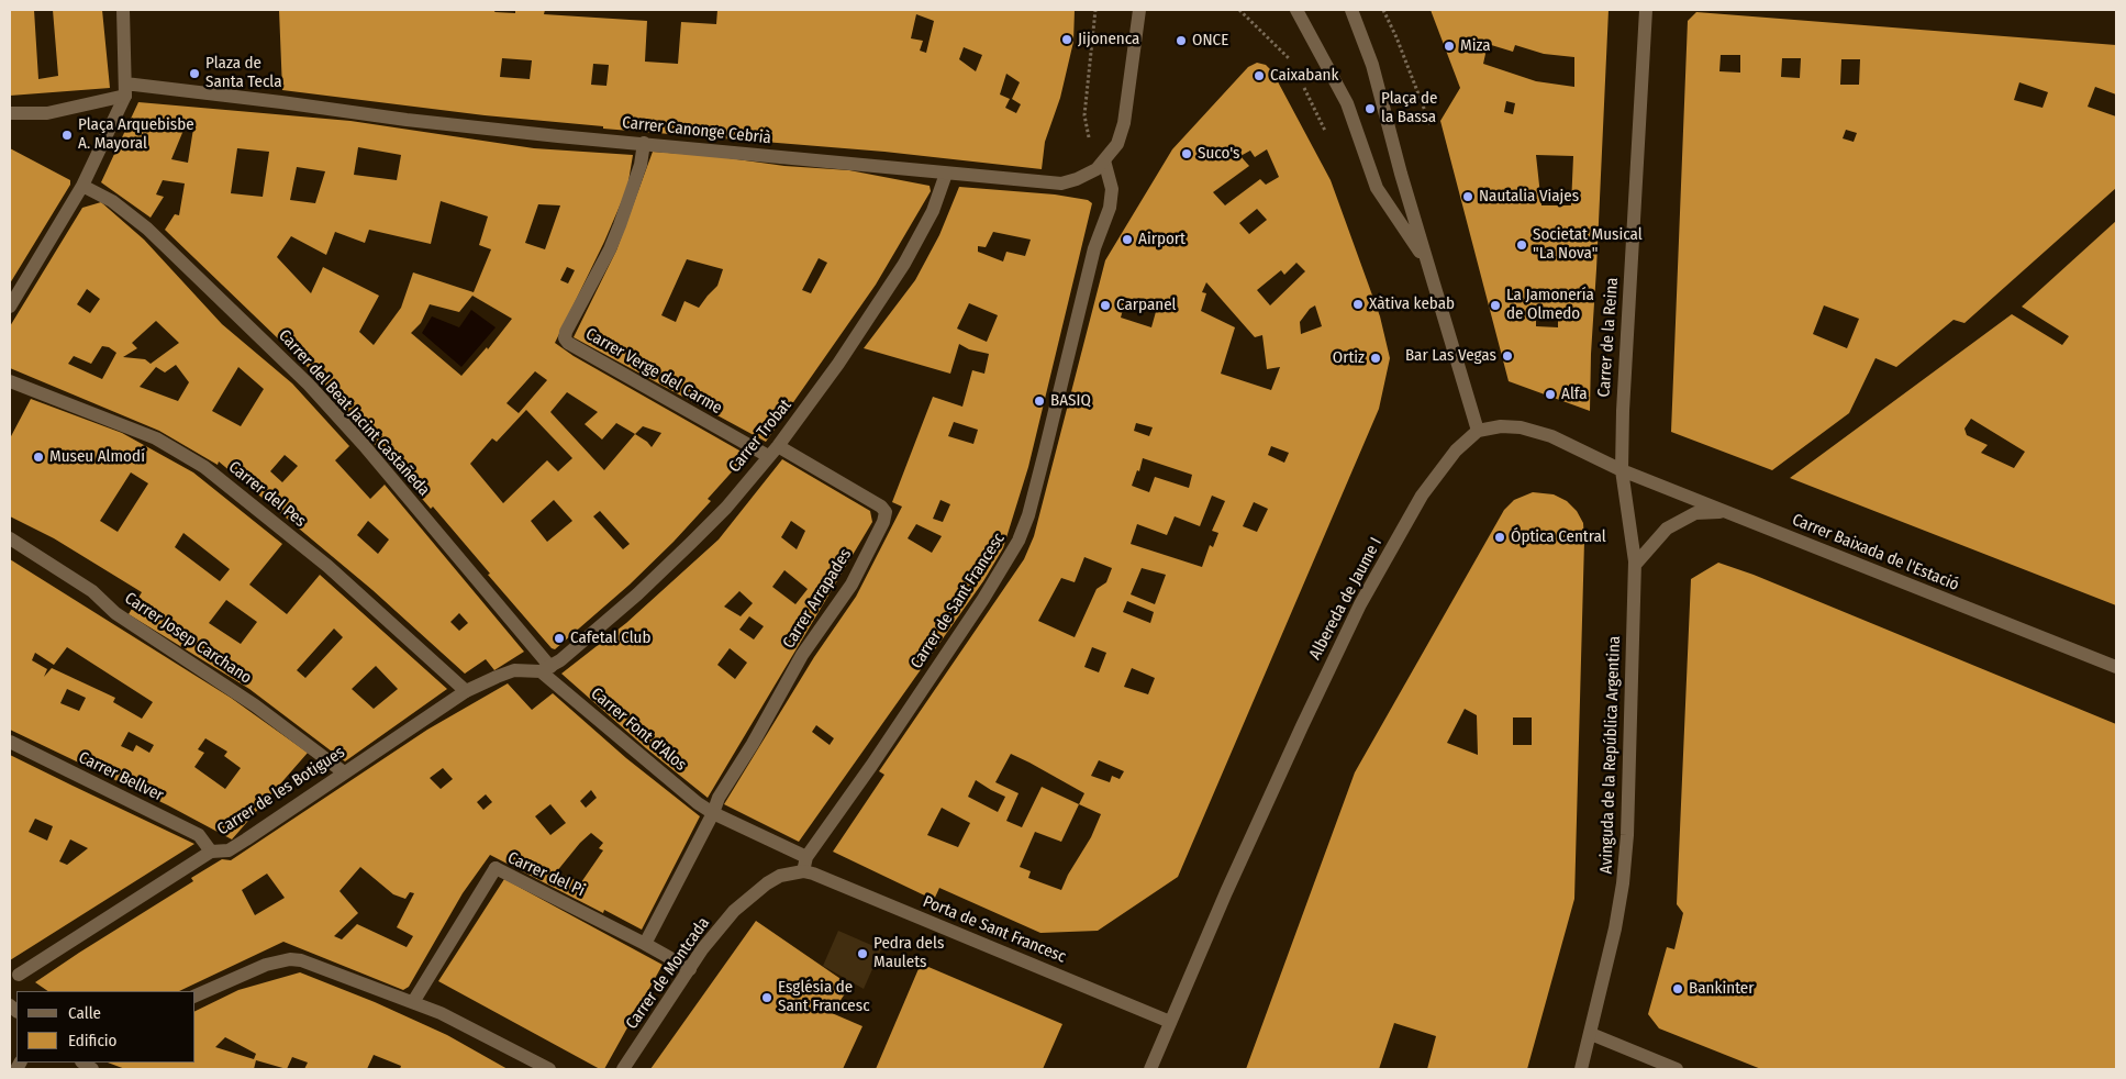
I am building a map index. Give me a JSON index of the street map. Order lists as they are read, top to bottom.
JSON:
{
  "streets": {
    "street": [
      "Carrer Canonge Cebrià",
      "Carrer de la Reina",
      "Carrer Verge del Carme",
      "Carrer del Beat Jacint Castañeda",
      "Carrer Trobat",
      "Carrer del Pes",
      "Carrer Baixada de l'Estació",
      "Carrer Arrapades",
      "Albereda de Jaume I",
      "Carrer de Sant Francesc",
      "Carrer Josep Carchano",
      "Carrer Font d'Alos",
      "Avinguda de la República Argentina",
      "Carrer Bellver",
      "Carrer de les Botigues",
      "Carrer del Pi",
      "Porta de Sant Francesc",
      "Carrer de Montcada"
    ]
  },
  "crossings": [
    ["Carrer Canonge Cebrià", "Carrer Verge del Carme"],
    ["Carrer Canonge Cebrià", "Carrer Trobat"],
    ["Carrer Canonge Cebrià", "Carrer de Sant Francesc"],
    ["Carrer de la Reina", "Carrer Baixada de l'Estació"],
    ["Carrer de la Reina", "Avinguda de la República Argentina"],
    ["Carrer Verge del Carme", "Carrer Trobat"],
    ["Carrer Verge del Carme", "Carrer Arrapades"],
    ["Carrer del Beat Jacint Castañeda", "Carrer Trobat"],
    ["Carrer del Beat Jacint Castañeda", "Carrer Font d'Alos"],
    ["Carrer del Beat Jacint Castañeda", "Carrer de les Botigues"],
    ["Carrer Trobat", "Carrer Arrapades"],
    ["Carrer Trobat", "Carrer Font d'Alos"],
    ["Carrer Trobat", "Carrer de les Botigues"],
    ["Carrer del Pes", "Carrer de les Botigues"],
    ["Carrer Baixada de l'Estació", "Albereda de Jaume I"],
    ["Carrer Baixada de l'Estació", "Avinguda de la República Argentina"],
    ["Carrer Arrapades", "Carrer Font d'Alos"],
    ["Albereda de Jaume I", "Porta de Sant Francesc"],
    ["Carrer de Sant Francesc", "Carrer Font d'Alos"],
    ["Carrer de Sant Francesc", "Porta de Sant Francesc"],
    ["Carrer de Sant Francesc", "Carrer de Montcada"],
    ["Carrer Josep Carchano", "Carrer de les Botigues"],
    ["Carrer Font d'Alos", "Carrer de les Botigues"],
    ["Carrer Bellver", "Carrer de les Botigues"],
    ["Carrer del Pi", "Carrer de Montcada"],
    ["Porta de Sant Francesc", "Carrer de Montcada"]
  ],
  "places": [
    "Jijonenca",
    "ONCE",
    "Miza",
    "Plaza de Santa Tecla",
    "Caixabank",
    "Plaça de la Bassa",
    "Plaça Arquebisbe A. Mayoral",
    "Suco's",
    "Nautalia Viajes",
    "Airport",
    "Societat Musical \"La Nova\"",
    "Xàtiva kebab",
    "Carpanel",
    "La Jamonería de Olmedo",
    "Bar Las Vegas",
    "Ortiz",
    "Alfa",
    "BASIQ",
    "Museu Almodí",
    "Óptica Central",
    "Cafetal Club",
    "Pedra dels Maulets",
    "Bankinter",
    "Església de Sant Francesc"
  ],
  "legend": ["Calle", "Edificio"]
}
